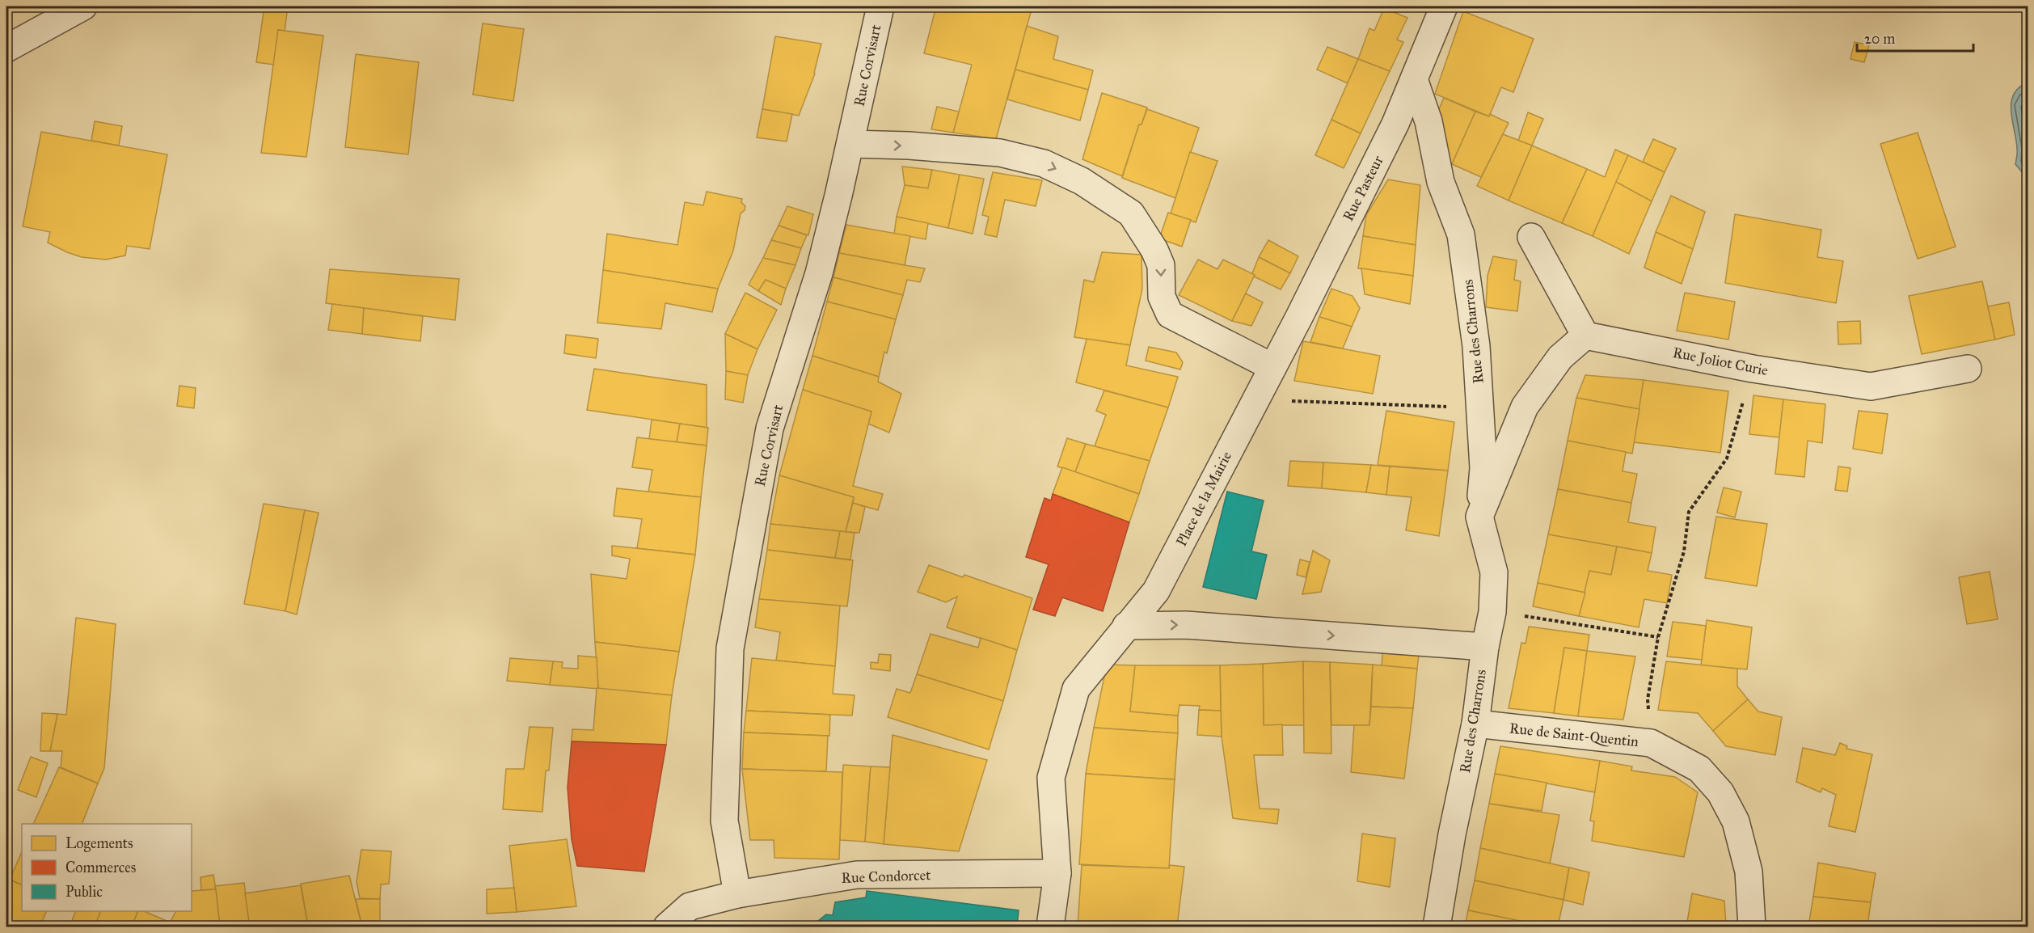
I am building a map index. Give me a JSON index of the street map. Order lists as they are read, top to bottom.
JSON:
{
  "streets": {
    "street": [
      "Rue Corvisart",
      "Rue Pasteur",
      "Rue des Charrons",
      "Rue Joliot Curie",
      "Place de la Mairie",
      "Rue de Saint-Quentin",
      "Rue Condorcet"
    ]
  },
  "crossings": [
    ["Rue Corvisart", "Rue Condorcet"],
    ["Rue Pasteur", "Rue des Charrons"],
    ["Rue Pasteur", "Place de la Mairie"],
    ["Rue des Charrons", "Rue de Saint-Quentin"],
    ["Place de la Mairie", "Rue Condorcet"]
  ],
  "legend": ["Logements", "Commerces", "Public"],
  "scale_bar": "20 m"
}
